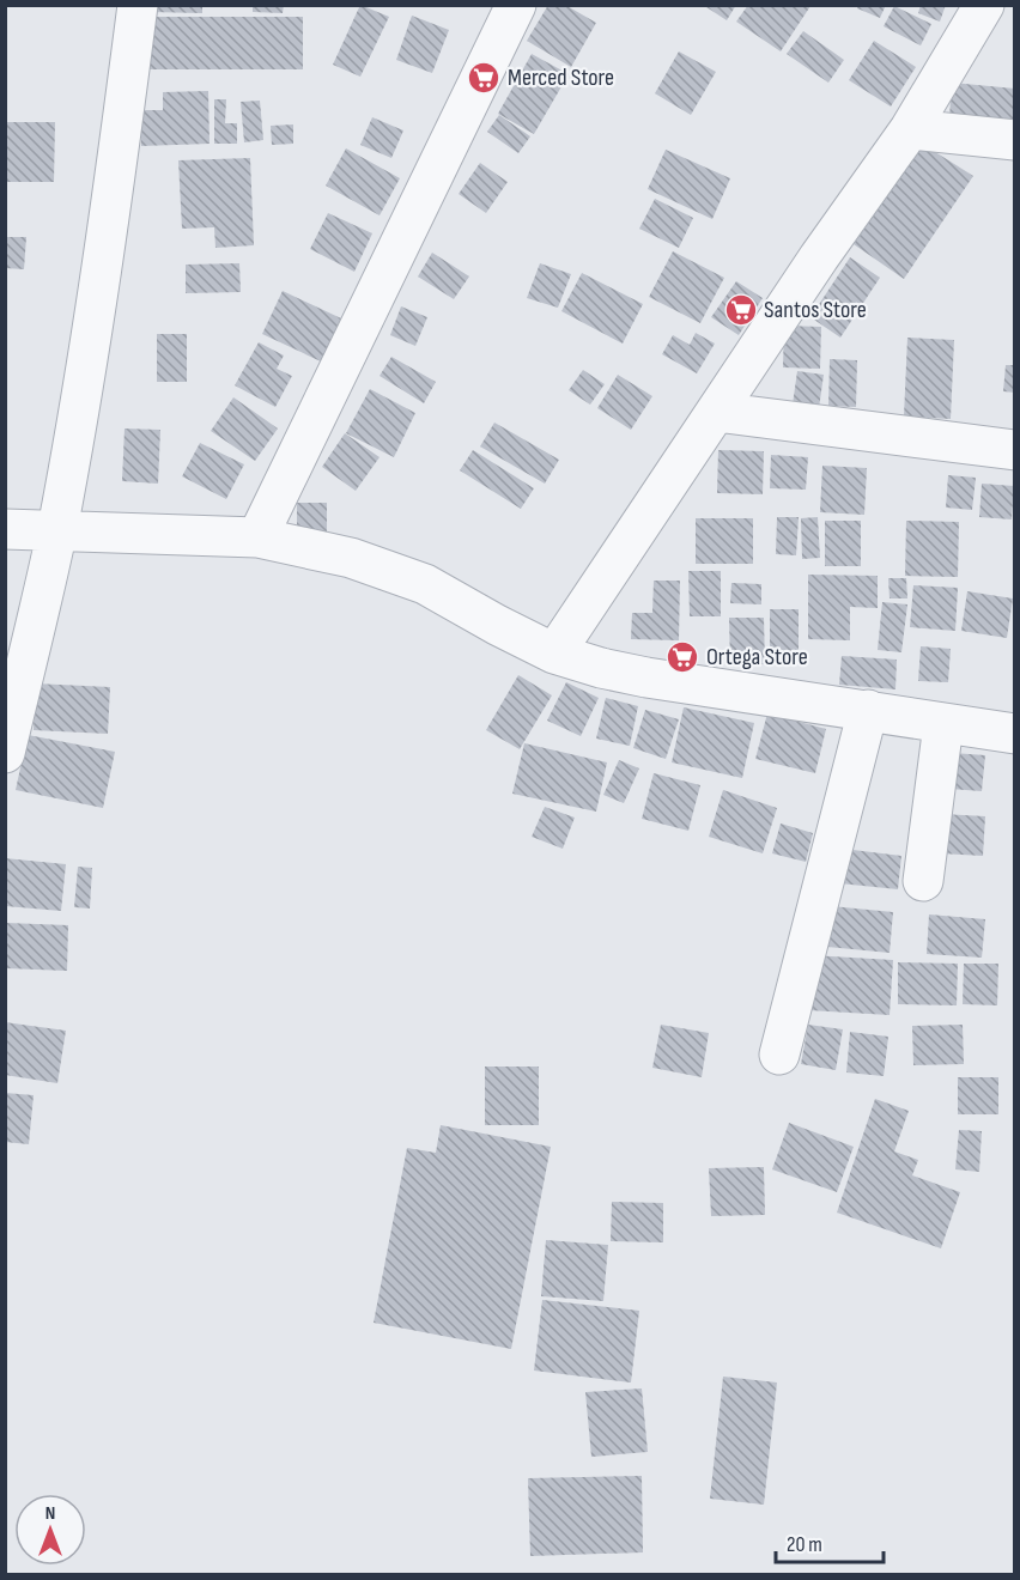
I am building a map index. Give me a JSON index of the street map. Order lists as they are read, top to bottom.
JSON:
{
  "places": {
    "supermarket": ["Merced Store", "Santos Store", "Ortega Store"]
  },
  "scale_bar": "20 m",
  "north": "top"
}
